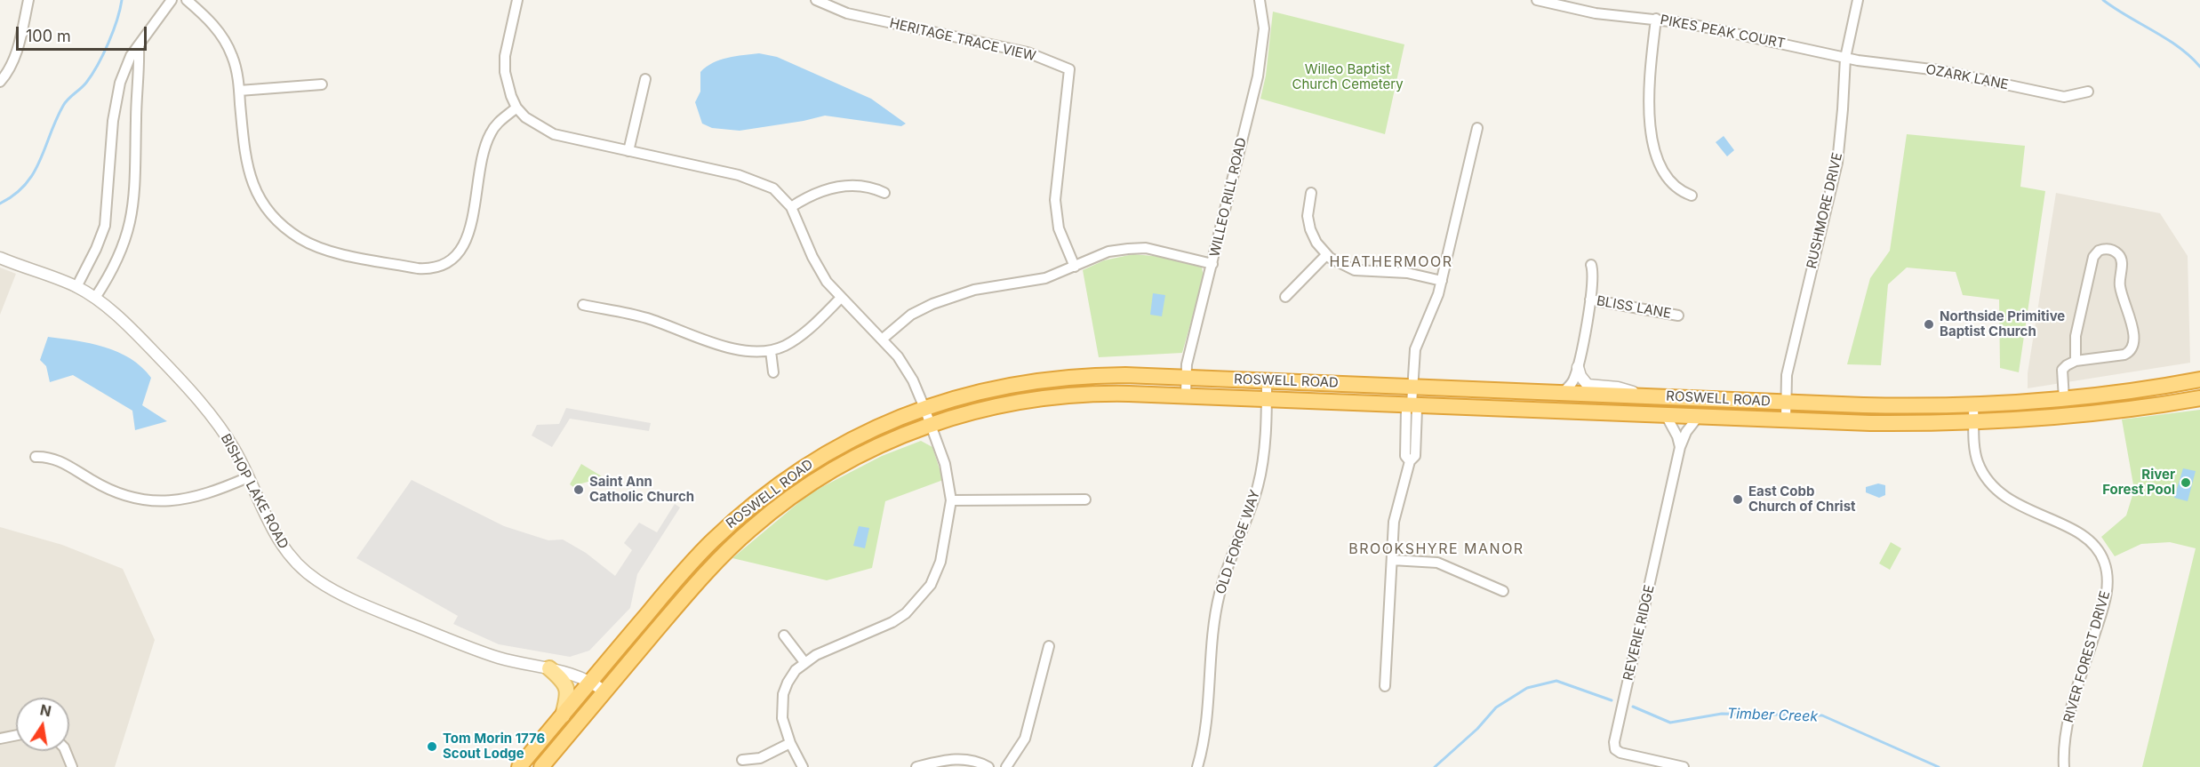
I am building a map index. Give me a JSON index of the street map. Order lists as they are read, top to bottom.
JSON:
{
  "streets": {
    "highway": ["ROSWELL ROAD"],
    "street": [
      "PIKES PEAK COURT",
      "HERITAGE TRACE VIEW",
      "OZARK LANE",
      "WILLEO RILL ROAD",
      "RUSHMORE DRIVE",
      "BLISS LANE",
      "BISHOP LAKE ROAD",
      "OLD FORGE WAY",
      "REVERIE RIDGE",
      "RIVER FOREST DRIVE"
    ]
  },
  "crossings": [
    ["PIKES PEAK COURT", "OZARK LANE"],
    ["PIKES PEAK COURT", "RUSHMORE DRIVE"],
    ["OZARK LANE", "RUSHMORE DRIVE"],
    ["WILLEO RILL ROAD", "ROSWELL ROAD"],
    ["RUSHMORE DRIVE", "ROSWELL ROAD"],
    ["BLISS LANE", "ROSWELL ROAD"],
    ["ROSWELL ROAD", "BISHOP LAKE ROAD"],
    ["ROSWELL ROAD", "OLD FORGE WAY"],
    ["ROSWELL ROAD", "REVERIE RIDGE"],
    ["ROSWELL ROAD", "RIVER FOREST DRIVE"]
  ],
  "districts": ["HEATHERMOOR", "BROOKSHYRE MANOR"],
  "water": ["Timber Creek"],
  "parks": ["Willeo Baptist Church Cemetery"],
  "places": [
    "Northside Primitive Baptist Church",
    "River Forest Pool",
    "Saint Ann Catholic Church",
    "East Cobb Church of Christ",
    "Tom Morin 1776 Scout Lodge"
  ],
  "scale_bar": "100 m",
  "north": "top"
}
